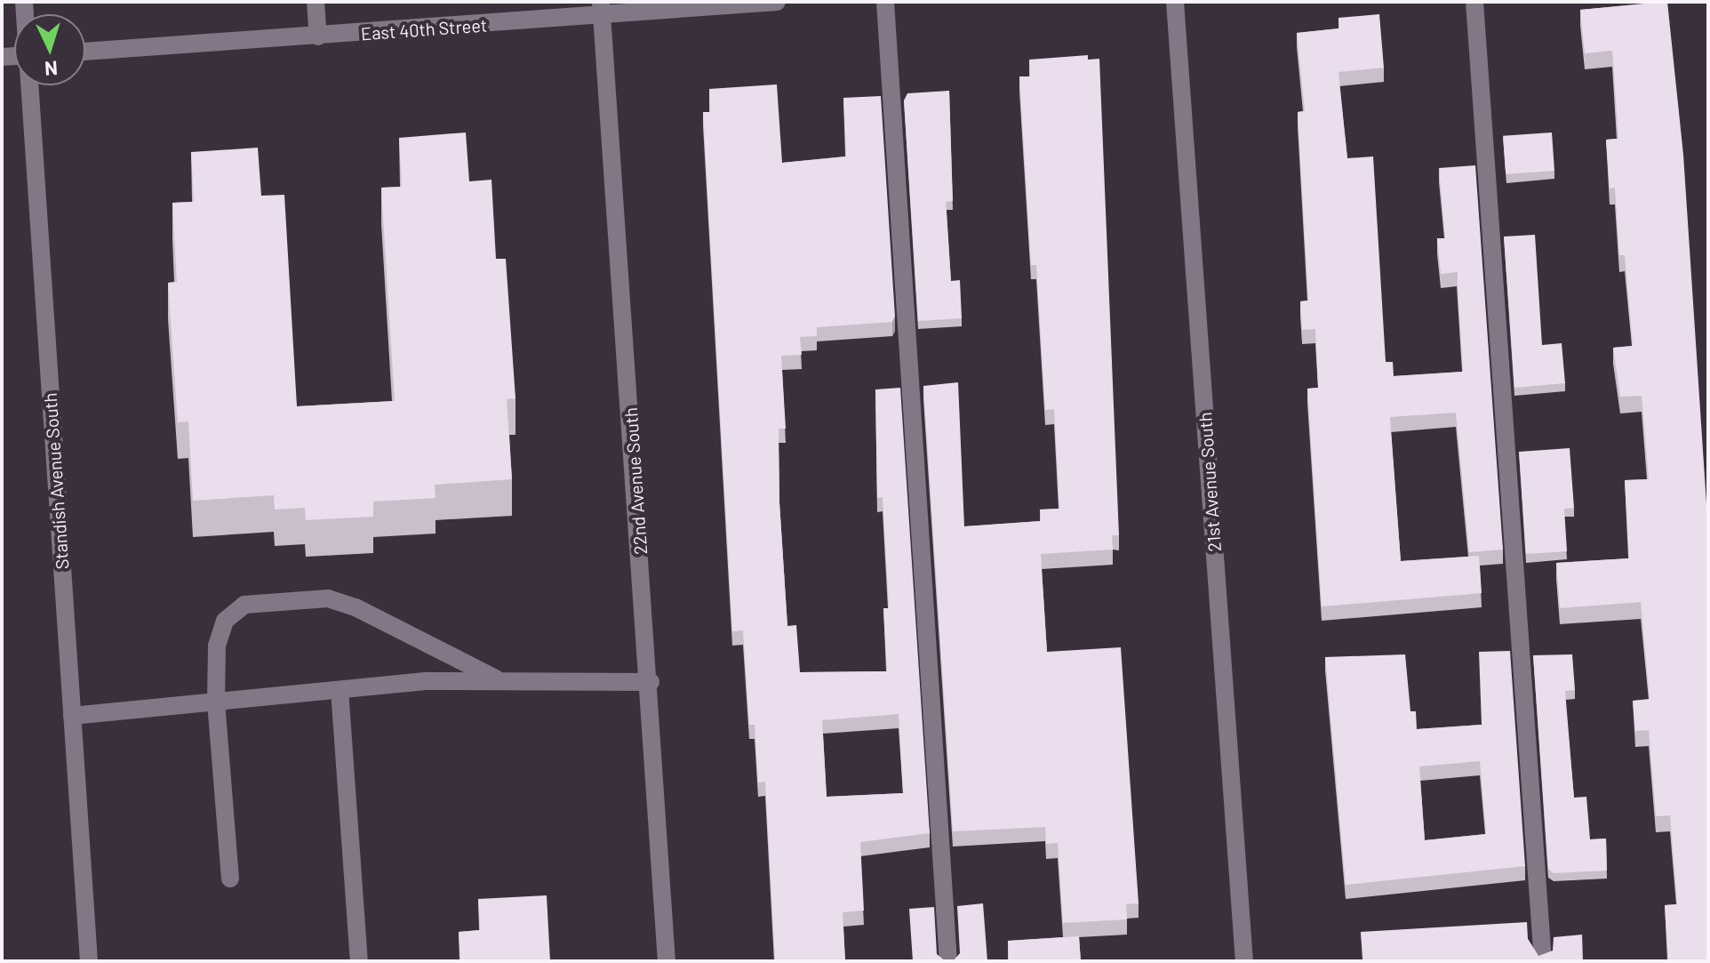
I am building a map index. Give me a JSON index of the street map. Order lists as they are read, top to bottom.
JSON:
{
  "streets": {
    "street": [
      "East 40th Street",
      "Standish Avenue South",
      "22nd Avenue South",
      "21st Avenue South"
    ]
  },
  "crossings": [
    ["East 40th Street", "22nd Avenue South"]
  ],
  "north": "bottom"
}
